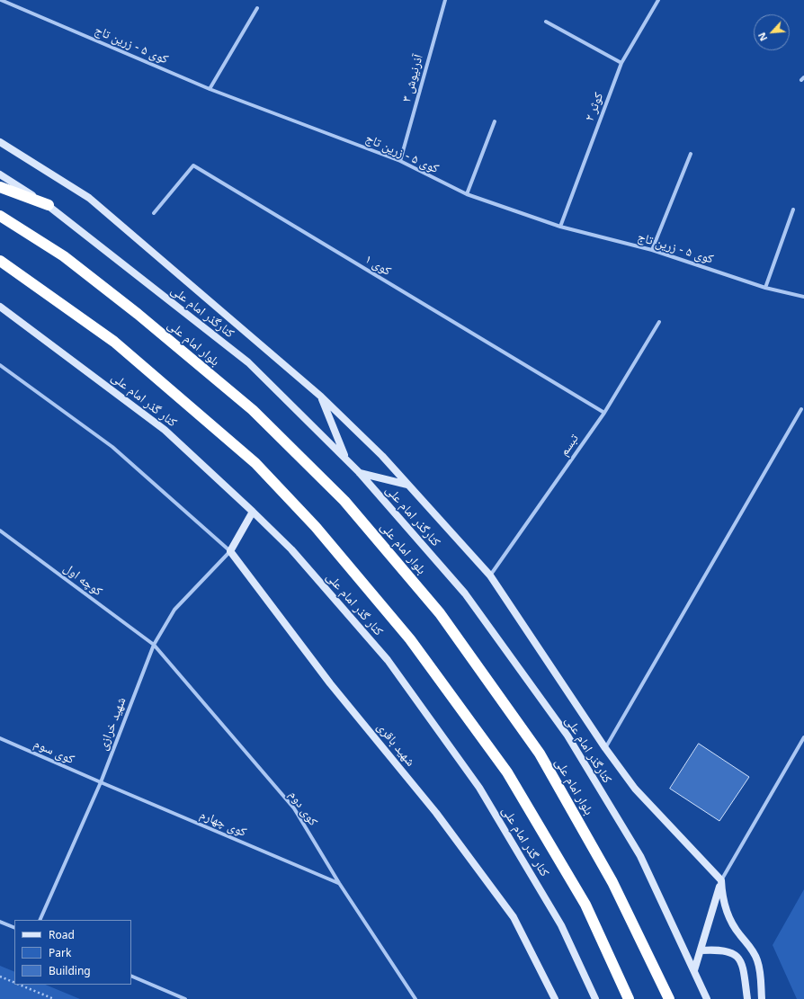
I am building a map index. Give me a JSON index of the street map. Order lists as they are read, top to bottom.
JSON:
{
  "streets": {
    "highway": ["بلوار امام علی"],
    "main road": ["کنارگذر امام علی", "کنار گذر امام علی", "شهید باقری"],
    "street": [
      "کوی ۵ - زرین تاج",
      "آذرنیوش ۳",
      "کوثر ۲",
      "کوی ۱",
      "تبسم",
      "کوچه اول",
      "شهید خرازی",
      "کوی سوم",
      "کوی دوم",
      "کوی چهارم"
    ]
  },
  "crossings": [
    ["کوی ۵ - زرین تاج", "آذرنیوش ۳"],
    ["کوی ۵ - زرین تاج", "کوثر ۲"],
    ["کوی ۱", "تبسم"],
    ["کوچه اول", "شهید خرازی"],
    ["کوچه اول", "کوی دوم"],
    ["شهید خرازی", "شهید باقری"],
    ["شهید خرازی", "کوی سوم"],
    ["شهید خرازی", "کوی دوم"],
    ["شهید خرازی", "کوی چهارم"],
    ["کوی سوم", "کوی چهارم"],
    ["کوی دوم", "کوی چهارم"]
  ],
  "legend": ["Road", "Park", "Building"],
  "north": "bottom left"
}
